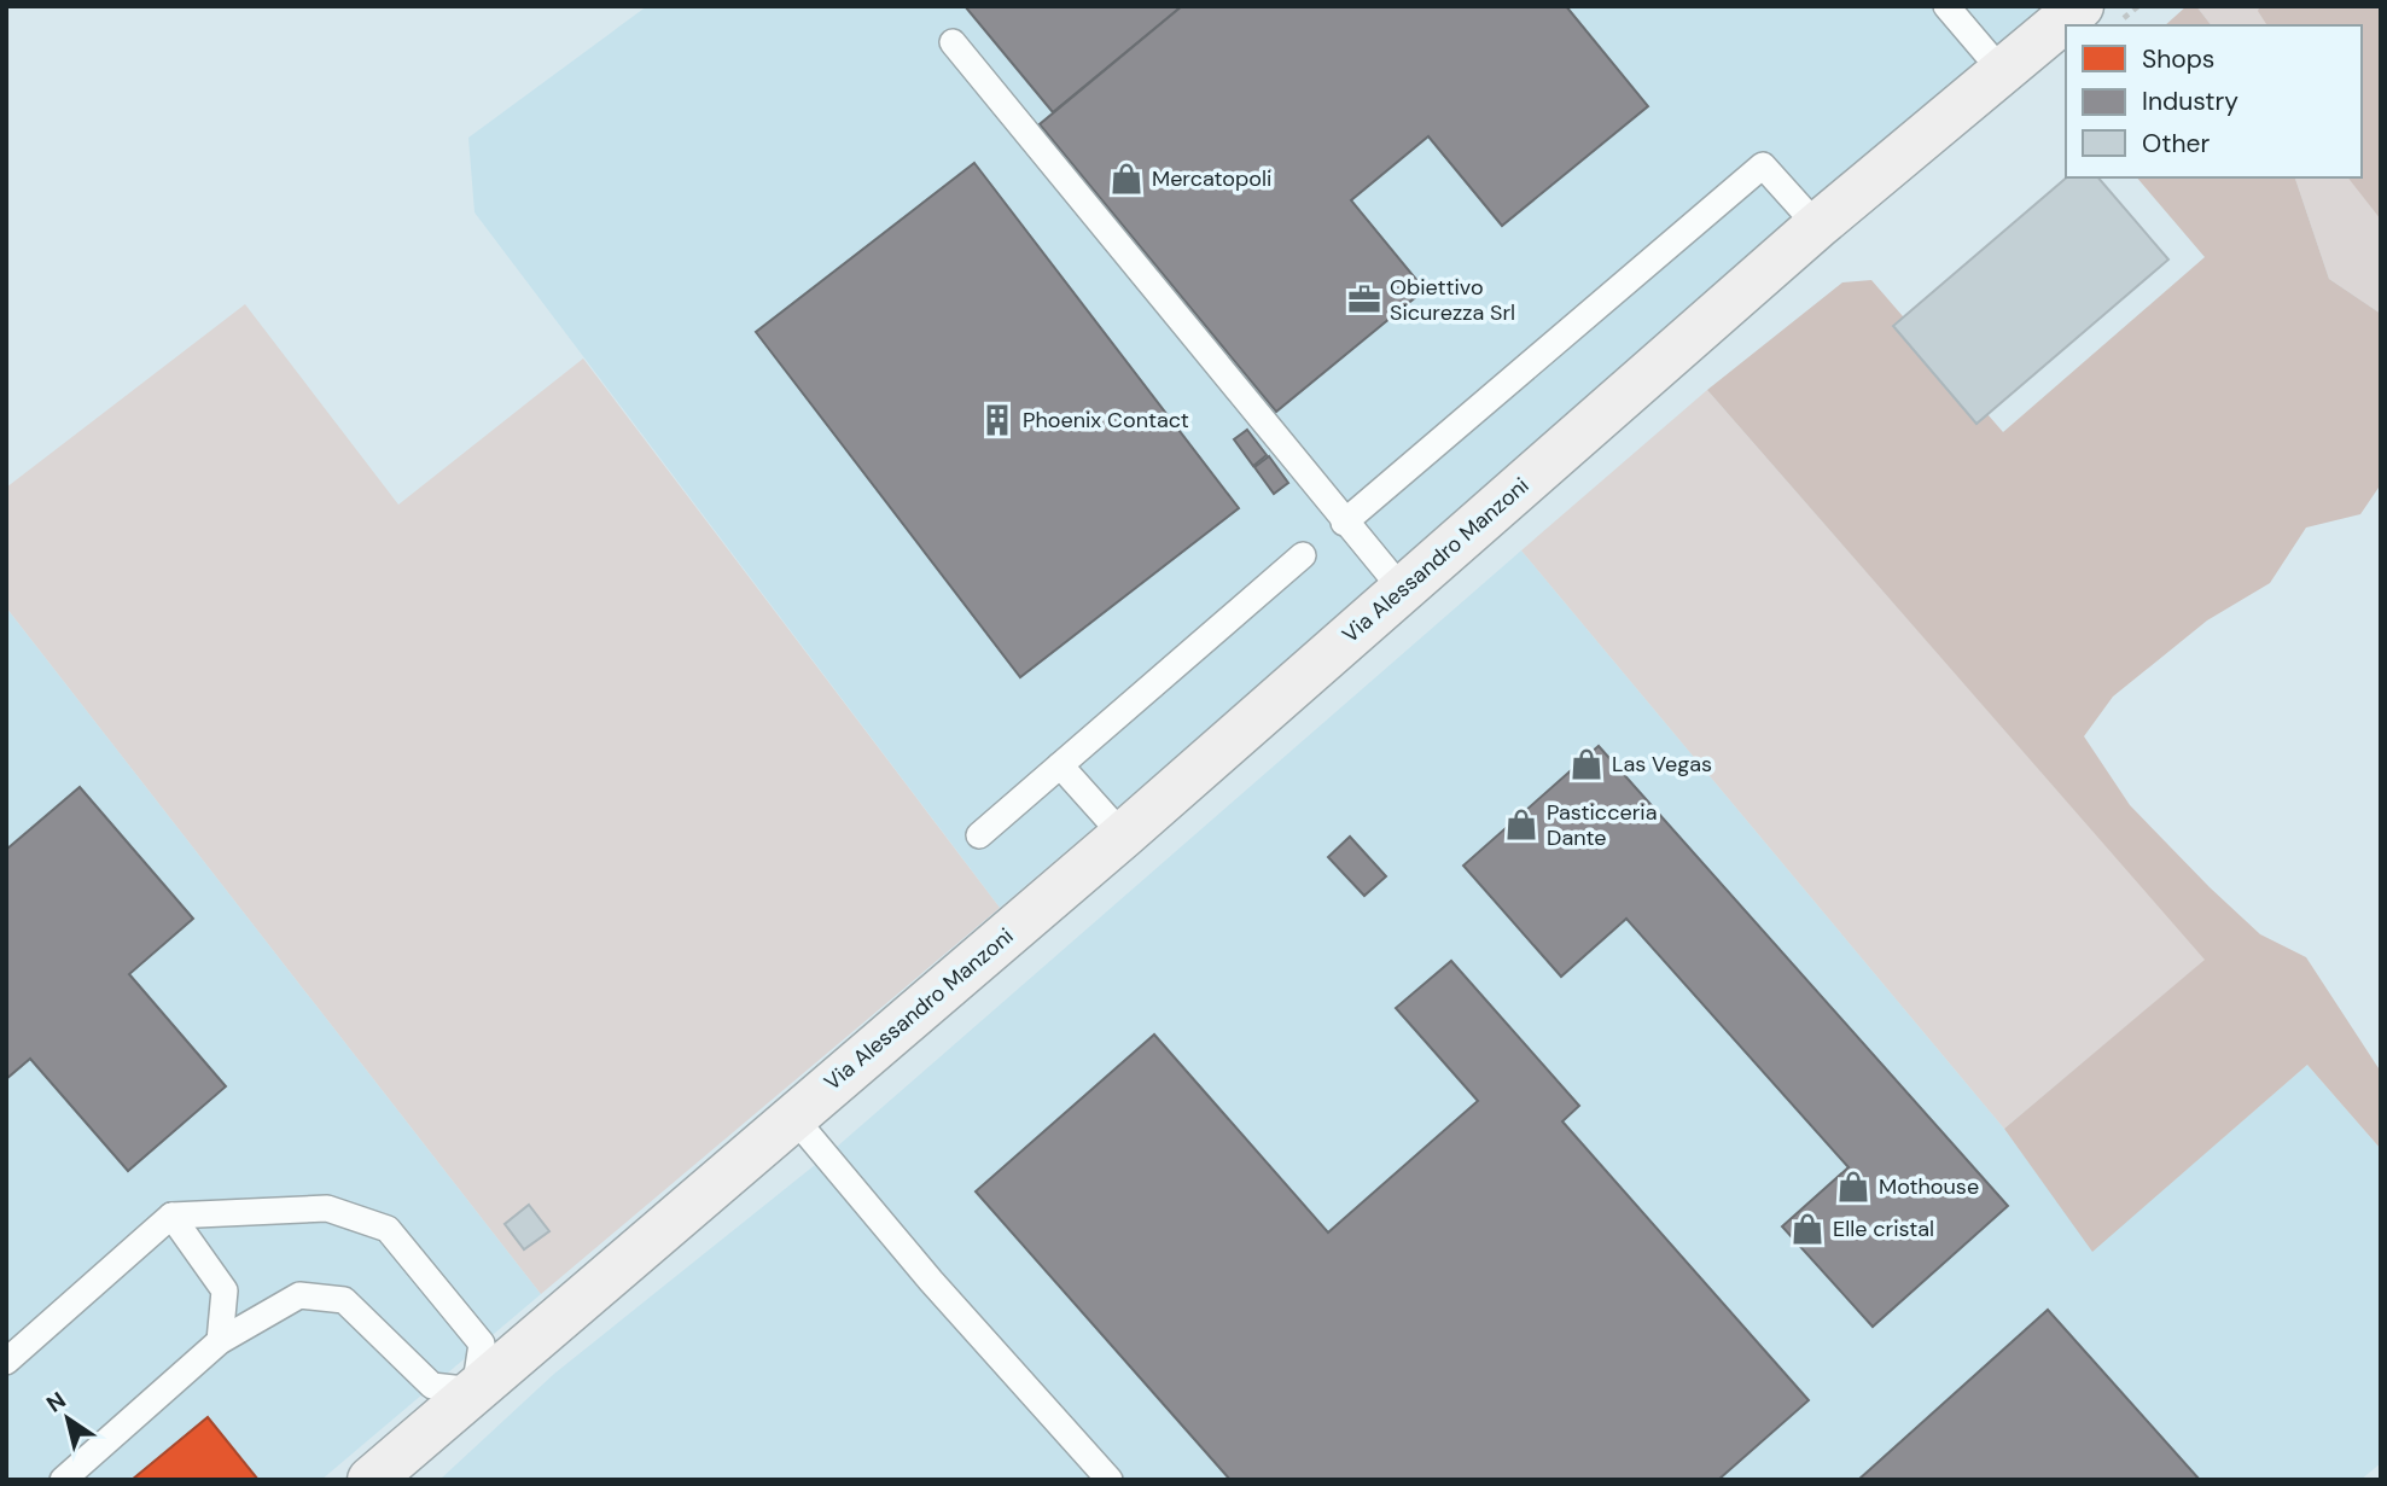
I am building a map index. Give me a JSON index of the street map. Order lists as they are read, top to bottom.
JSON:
{
  "streets": {
    "main road": ["Via Alessandro Manzoni"]
  },
  "places": {
    "shop": [
      "Mercatopoli",
      "Las Vegas",
      "Pasticceria Dante",
      "Mothouse",
      "Elle cristal"
    ],
    "office": ["Obiettivo Sicurezza Srl"],
    "building": ["Phoenix Contact"]
  },
  "legend": ["Shops", "Industry", "Other"],
  "north": "top left"
}
